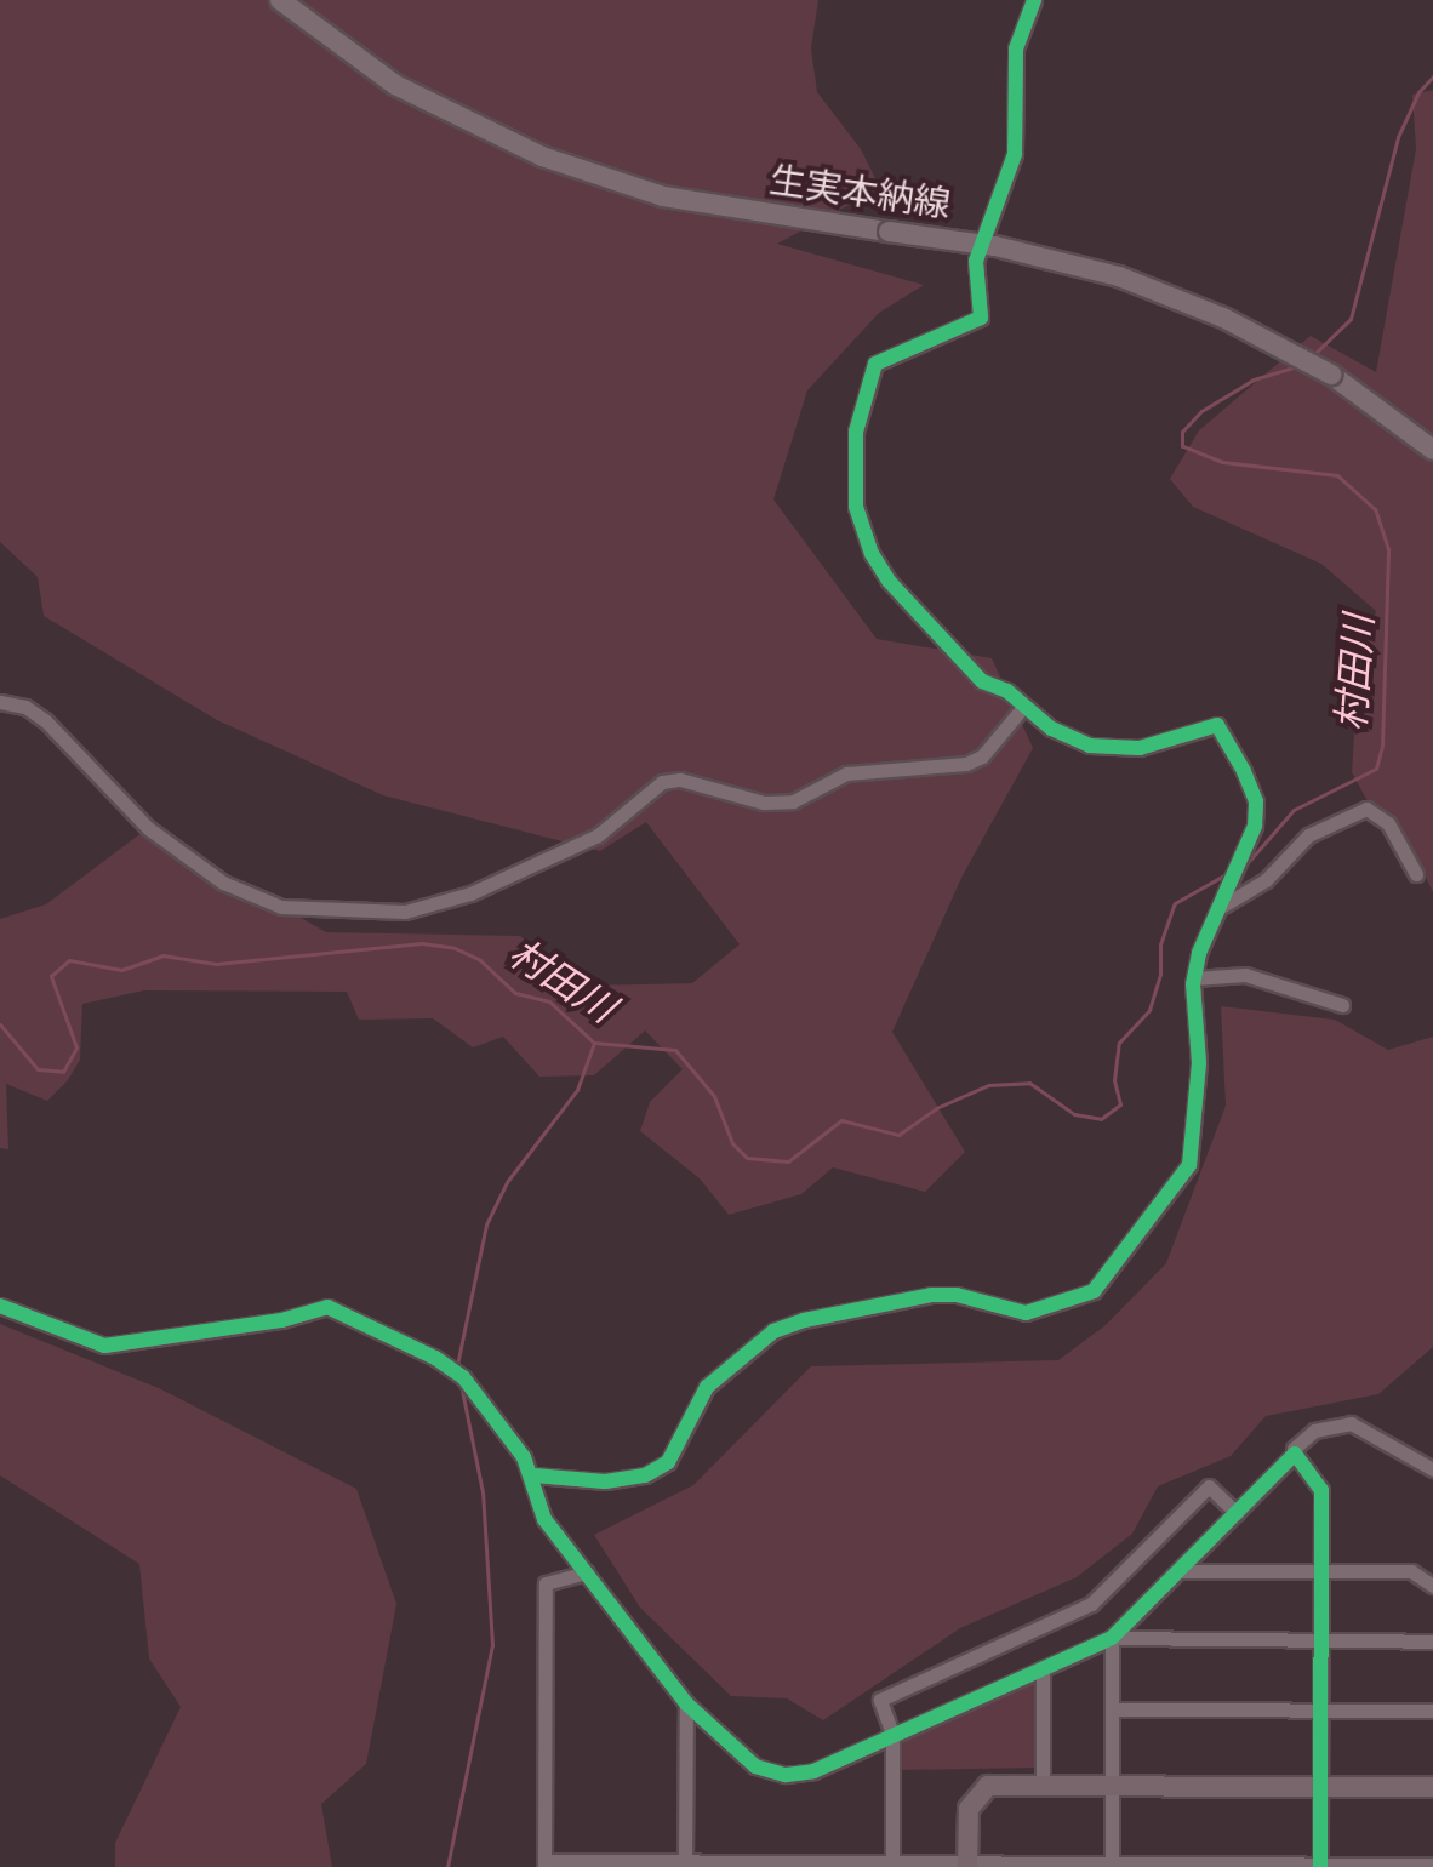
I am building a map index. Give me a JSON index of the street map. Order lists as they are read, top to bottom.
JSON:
{
  "streets": {
    "main road": ["生実本納線"]
  },
  "water": ["村田川"]
}
